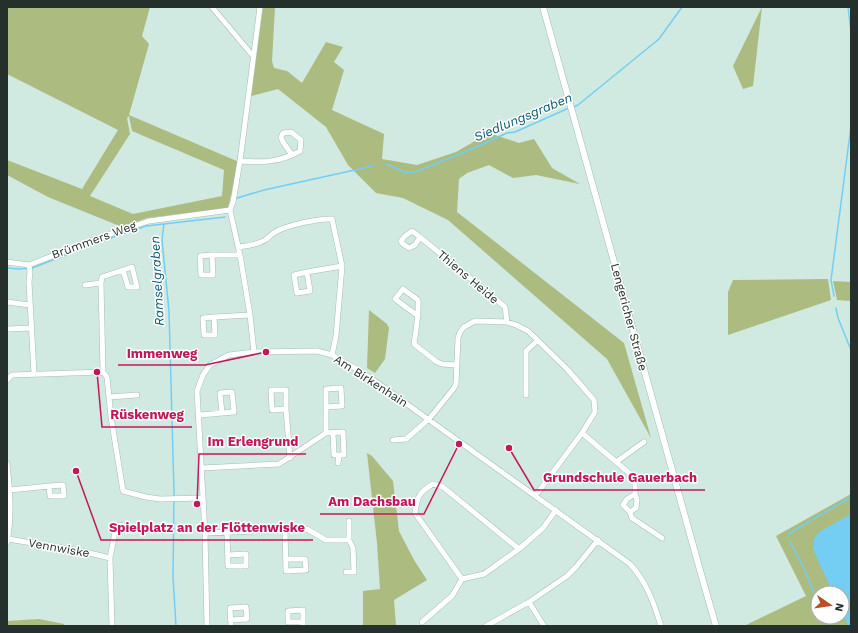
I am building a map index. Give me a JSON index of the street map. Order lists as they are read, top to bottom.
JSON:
{
  "streets": {
    "main road": ["Lengericher Straße"],
    "street": [
      "Brümmers Weg",
      "Thiens Heide",
      "Am Birkenhain",
      "Vennwiske"
    ]
  },
  "crossings": [
    ["Thiens Heide", "Am Birkenhain"]
  ],
  "water": ["Siedlungsgraben", "Ramselgraben"],
  "places": [
    "Immenweg",
    "Rüskenweg",
    "Am Dachsbau",
    "Grundschule Gauerbach",
    "Spielplatz an der Flöttenwiske",
    "Im Erlengrund"
  ],
  "north": "right"
}
